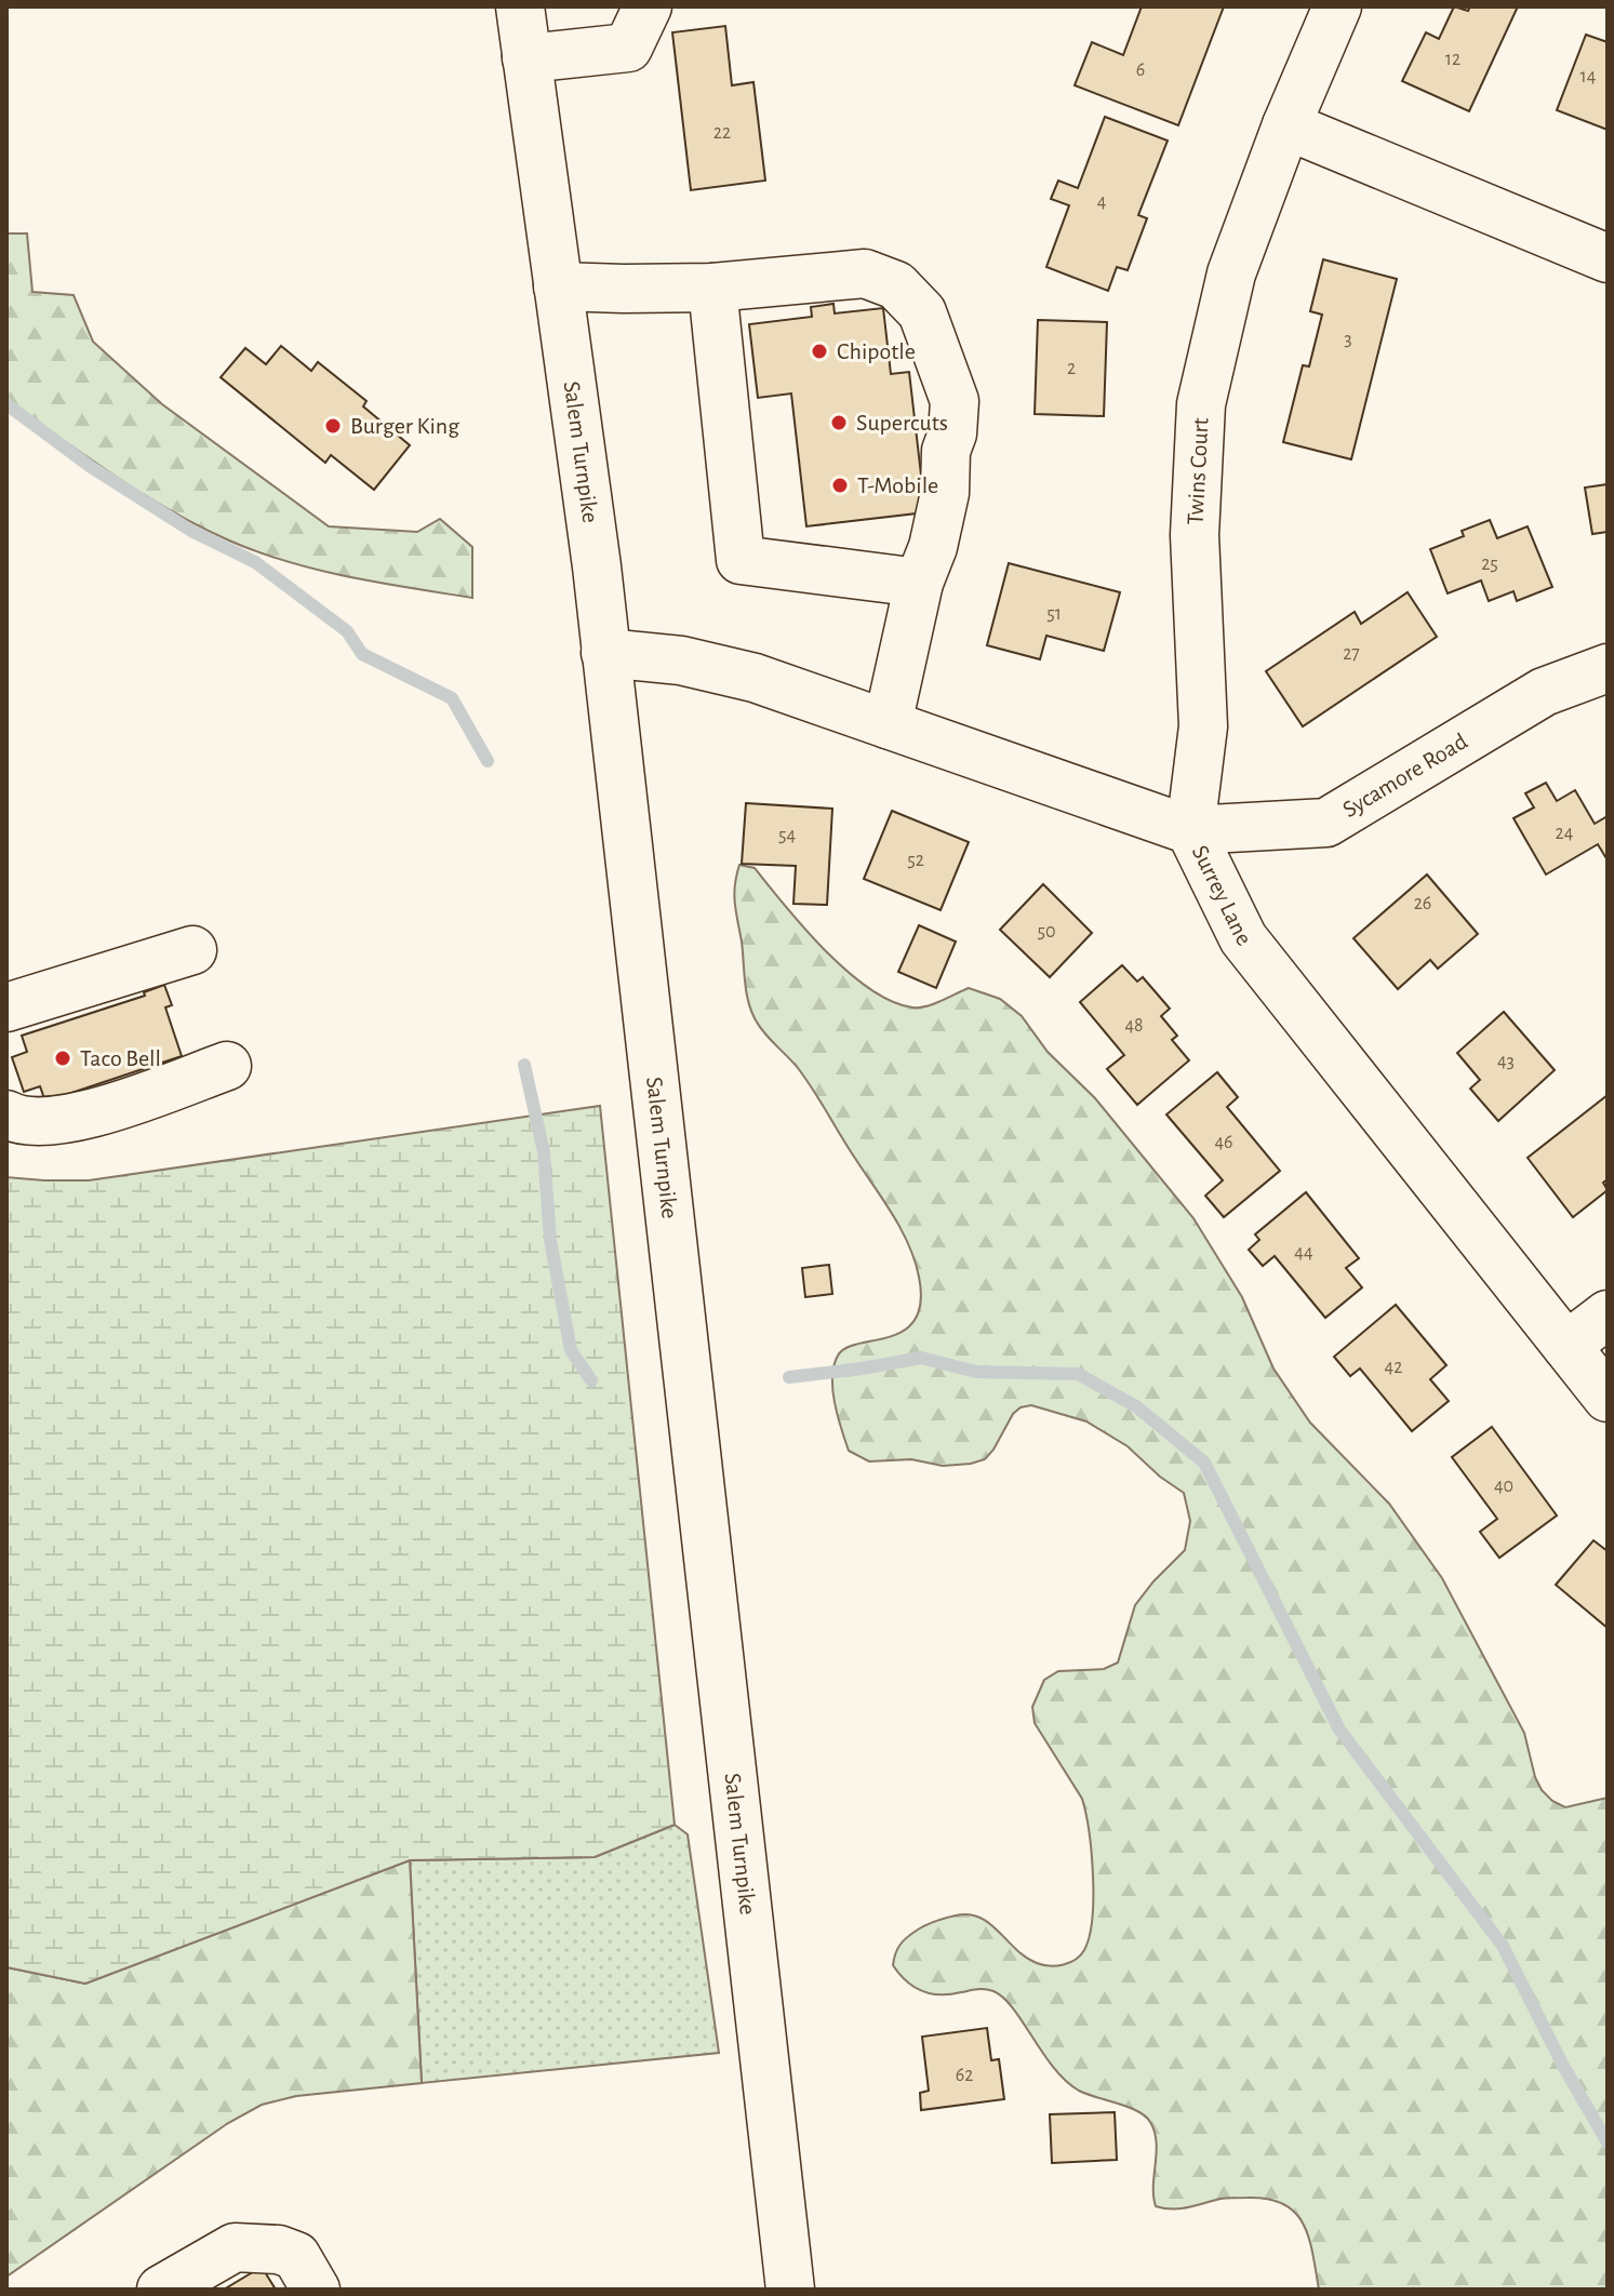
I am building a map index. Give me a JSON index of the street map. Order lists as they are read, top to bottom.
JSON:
{
  "streets": {
    "street": [
      "Salem Turnpike",
      "Twins Court",
      "Sycamore Road",
      "Surrey Lane"
    ]
  },
  "crossings": [
    ["Salem Turnpike", "Surrey Lane"],
    ["Twins Court", "Sycamore Road"],
    ["Twins Court", "Surrey Lane"],
    ["Sycamore Road", "Surrey Lane"]
  ],
  "places": [
    "Chipotle",
    "Supercuts",
    "Burger King",
    "T-Mobile",
    "Taco Bell"
  ],
  "house_numbers": [
    "12",
    "6",
    "14",
    "22",
    "4",
    "3",
    "2",
    "25",
    "51",
    "27",
    "24",
    "54",
    "52",
    "26",
    "50",
    "48",
    "43",
    "46",
    "44",
    "42",
    "40",
    "62"
  ]
}
